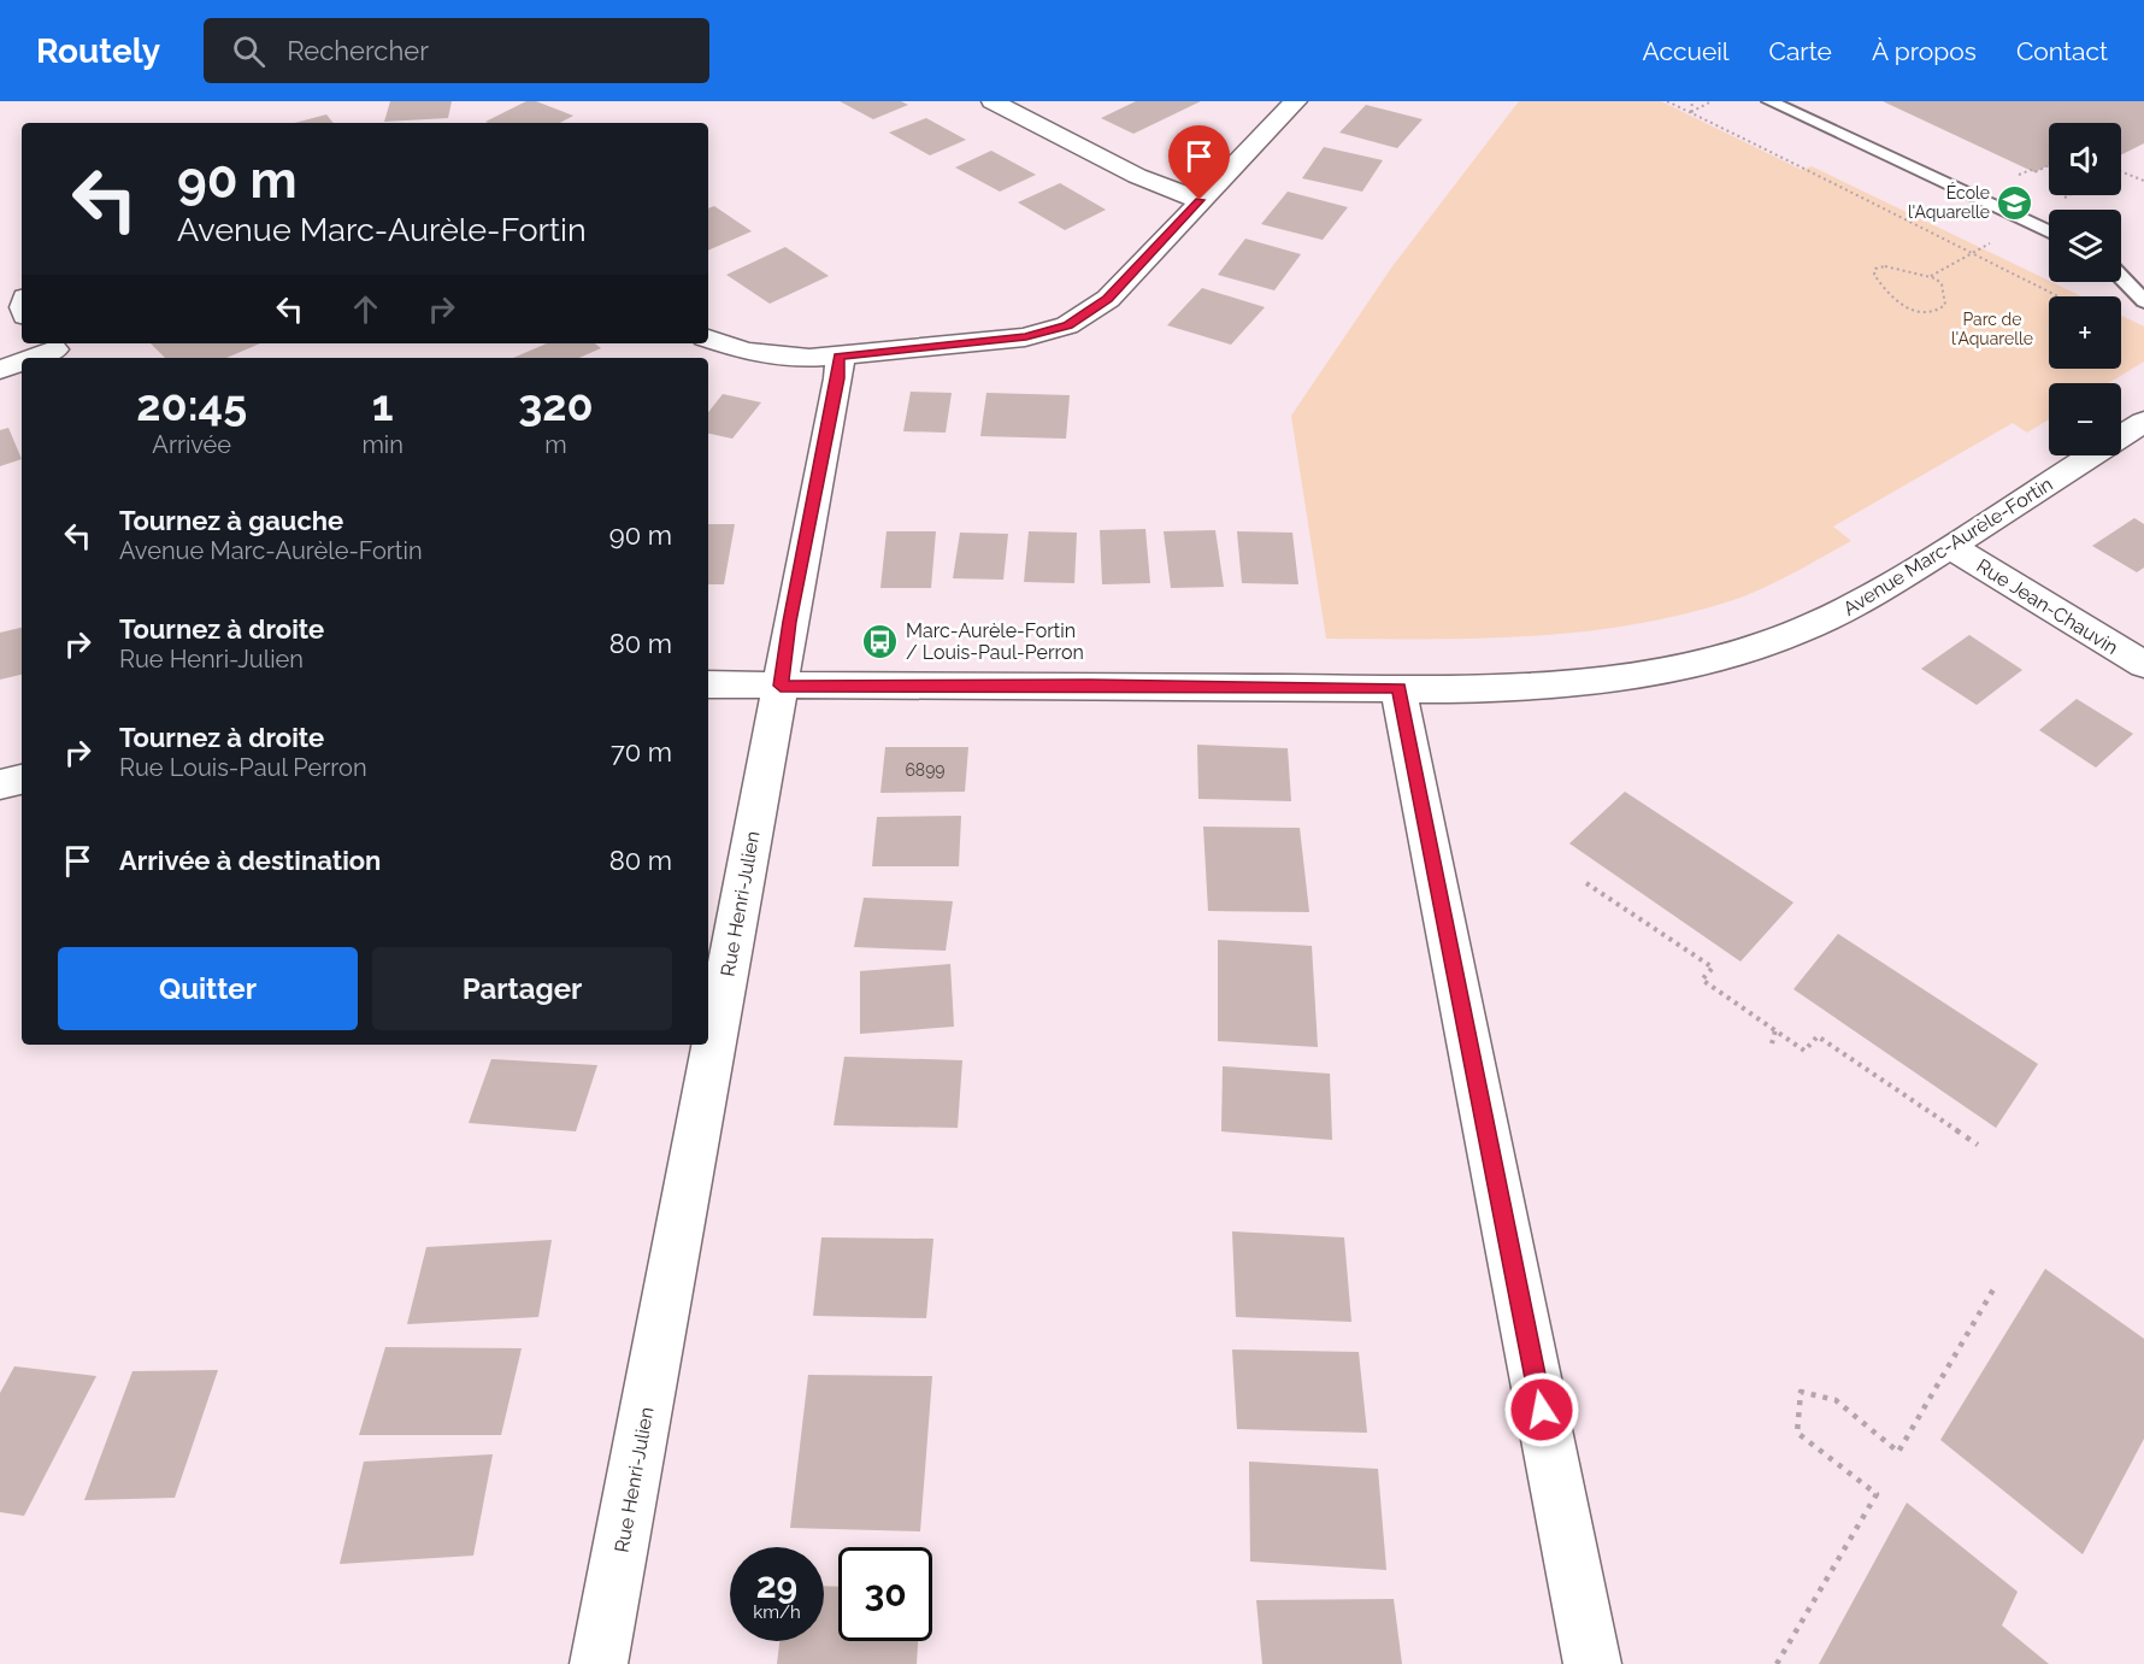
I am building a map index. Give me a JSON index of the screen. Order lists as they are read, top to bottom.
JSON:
{
  "streets": {
    "street": ["Avenue Marc-Aurèle-Fortin", "Rue Jean-Chauvin", "Rue Henri-Julien"]
  },
  "crossings": [
    ["Avenue Marc-Aurèle-Fortin", "Rue Jean-Chauvin"],
    ["Avenue Marc-Aurèle-Fortin", "Rue Henri-Julien"]
  ],
  "parks": ["Parc de l'Aquarelle"],
  "places": {
    "school or university": ["École l'Aquarelle"],
    "bus stop": ["Marc-Aurèle-Fortin / Louis-Paul-Perron"]
  },
  "house_numbers": ["6899"],
  "page": {
    "header": "Routely",
    "search": "Rechercher",
    "nav": [
      "Accueil",
      "Carte",
      "À propos",
      "Contact"
    ],
    "map_buttons": ["+", "−"],
    "turn": ["90 m", "Avenue Marc-Aurèle-Fortin"],
    "eta": [
      "20:45",
      "Arrivée",
      "1",
      "min",
      "320",
      "m"
    ],
    "list": [
      {
        "name": "Tournez à gauche",
        "note": "Avenue Marc-Aurèle-Fortin",
        "value": "90 m"
      },
      {
        "name": "Tournez à droite",
        "note": "Rue Henri-Julien",
        "value": "80 m"
      },
      {
        "name": "Tournez à droite",
        "note": "Rue Louis-Paul Perron",
        "value": "70 m"
      },
      {
        "name": "Arrivée à destination",
        "value": "80 m"
      }
    ],
    "buttons": ["Quitter", "Partager"],
    "speed": "29 km/h",
    "limit": "30"
  }
}
